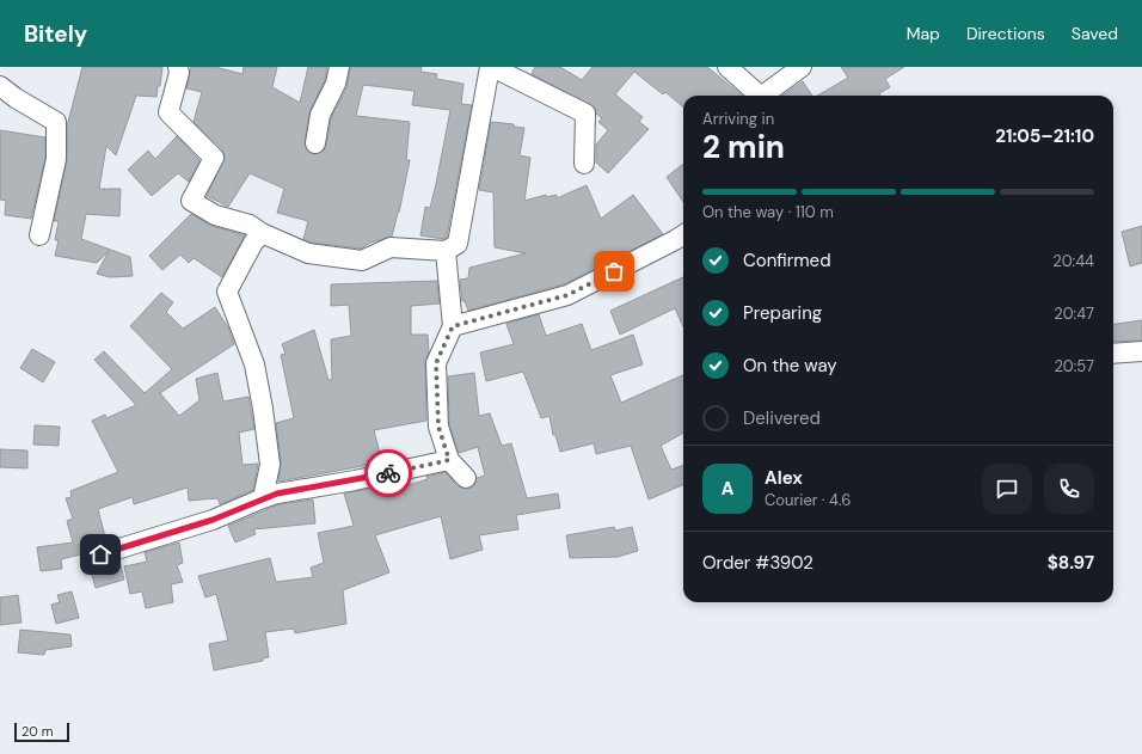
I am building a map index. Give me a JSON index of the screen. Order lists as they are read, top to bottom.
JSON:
{
  "scale_bar": "20 m",
  "page": {
    "header": "Bitely",
    "nav": ["Map", "Directions", "Saved"],
    "heading": ["2 min", "Arriving in", "21:05–21:10"],
    "panel": [
      "Alex",
      "Courier · 4.6",
      "Order #3902",
      "$8.97"
    ],
    "bar": "On the way · 110 m",
    "list": [
      ["Confirmed", "20:44"],
      ["Preparing", "20:47"],
      ["On the way", "20:57"],
      "Delivered"
    ],
    "round": "A",
    "scale": "20 m"
  }
}
